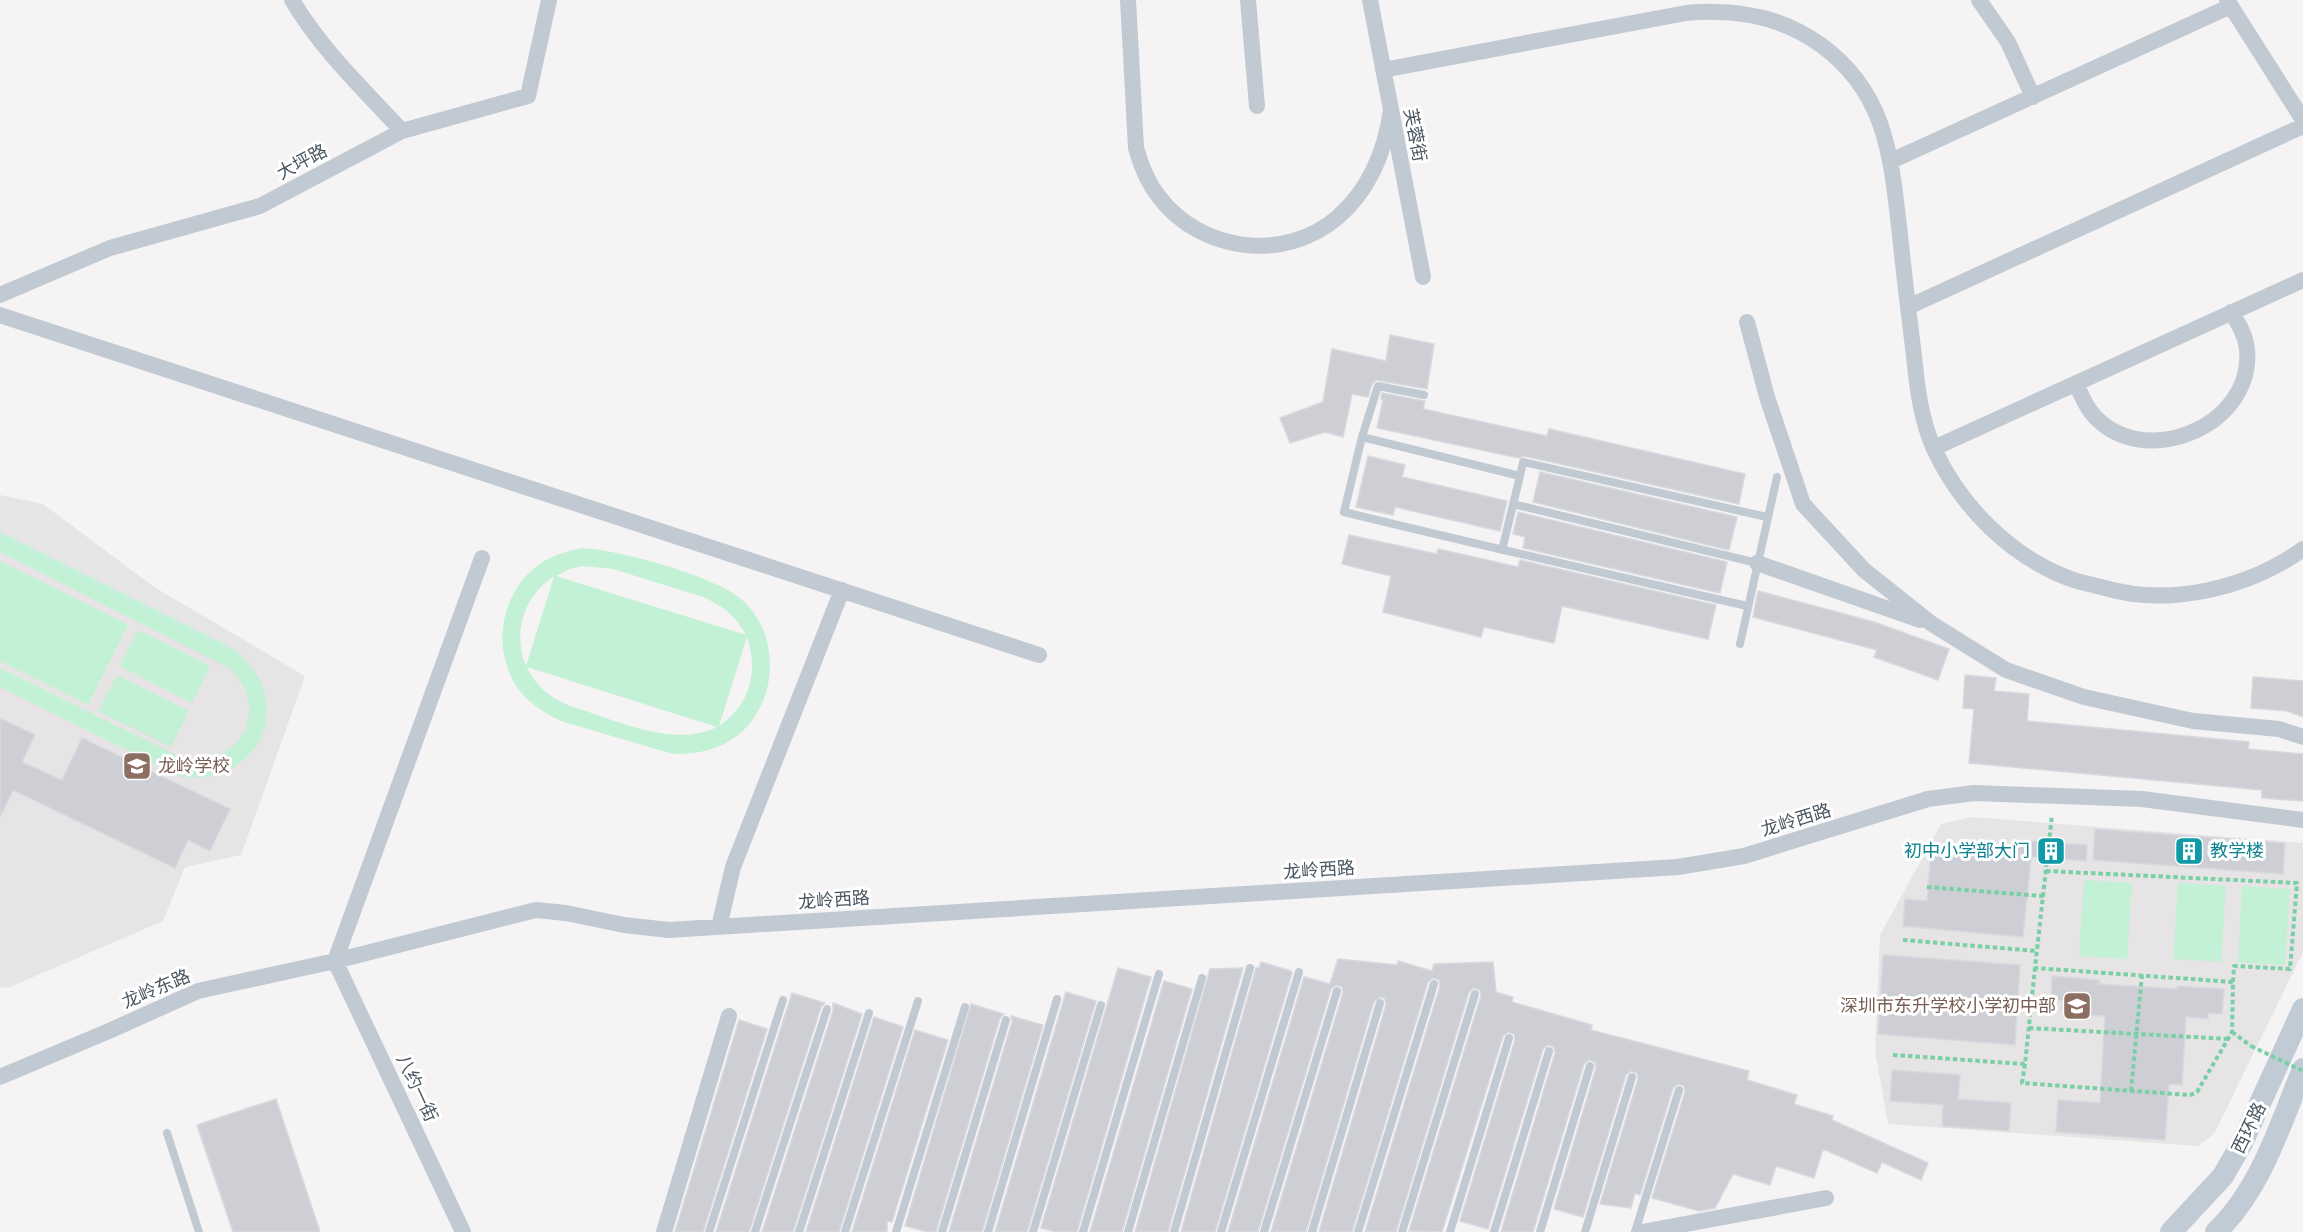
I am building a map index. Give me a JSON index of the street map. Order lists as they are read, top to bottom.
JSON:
{
  "streets": {
    "main road": ["西环路"],
    "street": [
      "芙蓉街",
      "大坪路",
      "龙岭西路",
      "龙岭东路",
      "八约一街"
    ]
  },
  "crossings": [
    ["龙岭西路", "龙岭东路"],
    ["龙岭西路", "八约一街"],
    ["龙岭东路", "八约一街"]
  ],
  "places": {
    "school or university": ["龙岭学校", "深圳市东升学校小学初中部"],
    "building": ["初中小学部大门", "教学楼"]
  }
}
